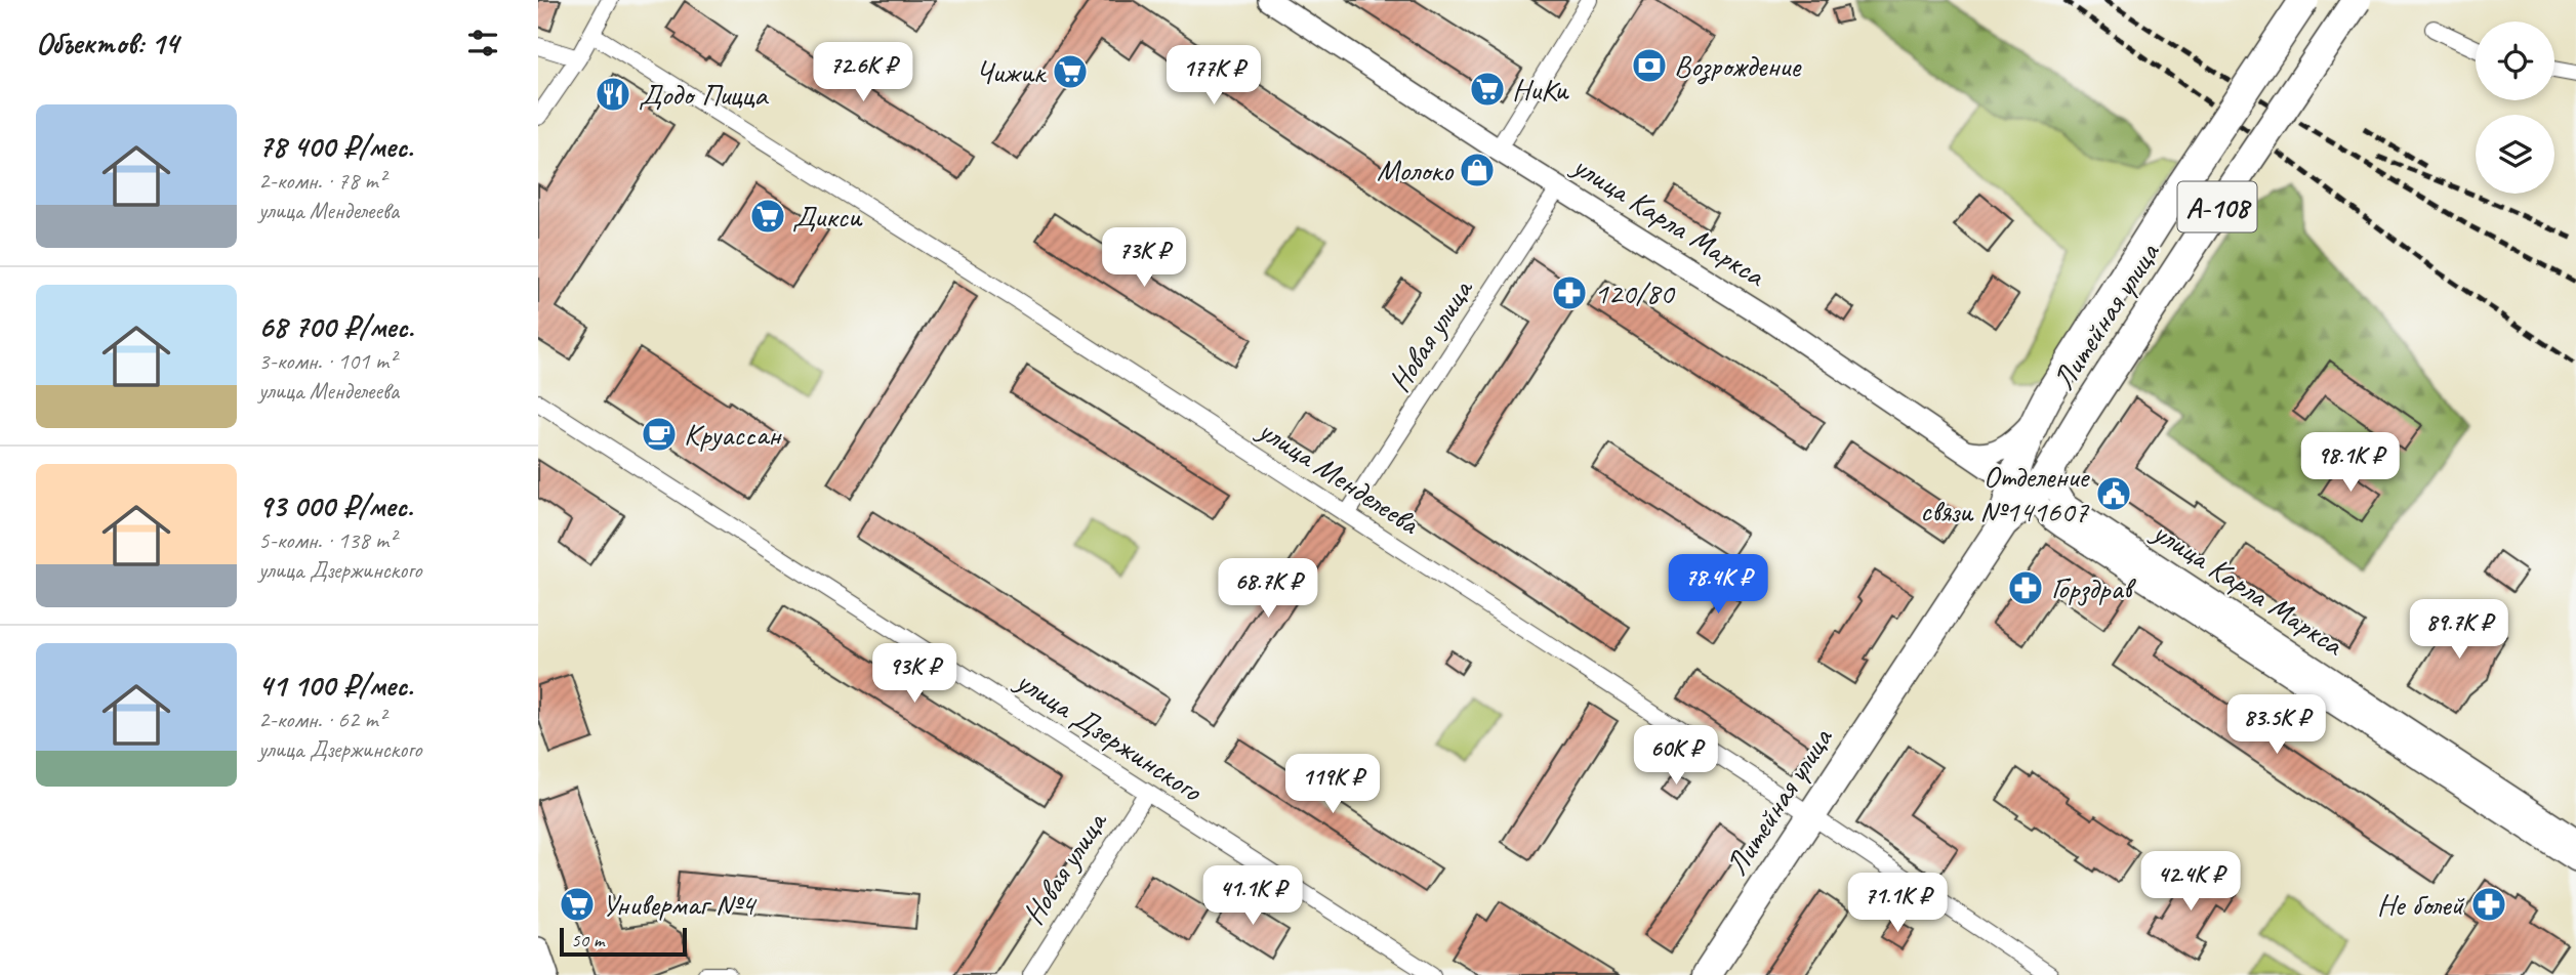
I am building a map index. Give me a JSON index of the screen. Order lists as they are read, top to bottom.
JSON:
{
  "streets": {
    "highway": ["А-108", "Литейная улица"],
    "street": [
      "улица Карла Маркса",
      "Новая улица",
      "улица Менделеева",
      "улица Дзержинского"
    ]
  },
  "crossings": [
    ["А-108", "улица Карла Маркса"],
    ["А-108", "Литейная улица"],
    ["улица Карла Маркса", "Литейная улица"],
    ["улица Карла Маркса", "Новая улица"],
    ["Литейная улица", "улица Менделеева"],
    ["Новая улица", "улица Менделеева"],
    ["Новая улица", "улица Дзержинского"]
  ],
  "places": {
    "bank": ["Возрождение"],
    "supermarket": [
      "Чижик",
      "НиКи",
      "Дикси",
      "Универмаг №4"
    ],
    "restaurant": ["Додо Пицца"],
    "shop": ["Молоко"],
    "pharmacy": ["120/80", "Горздрав", "Не болей"],
    "cafe": ["Круассан"],
    "public building": ["Отделение связи №141607"]
  },
  "scale_bar": "50 m",
  "page": {
    "heading": "Объектов: 14",
    "price": [
      "72.6K ₽",
      "177K ₽",
      "73K ₽",
      "98.1K ₽",
      "78.4K ₽",
      "68.7K ₽",
      "89.7K ₽",
      "93K ₽",
      "83.5K ₽",
      "60K ₽",
      "119K ₽",
      "42.4K ₽",
      "41.1K ₽",
      "71.1K ₽"
    ],
    "list": [
      {
        "name": "78 400 ₽/мес.",
        "note": "2-комн. · 78 m² · улица Менделеева"
      },
      {
        "name": "68 700 ₽/мес.",
        "note": "3-комн. · 101 m² · улица Менделеева"
      },
      {
        "name": "93 000 ₽/мес.",
        "note": "5-комн. · 138 m² · улица Дзержинского"
      },
      {
        "name": "41 100 ₽/мес.",
        "note": "2-комн. · 62 m² · улица Дзержинского"
      }
    ],
    "scale": "50 m"
  }
}
